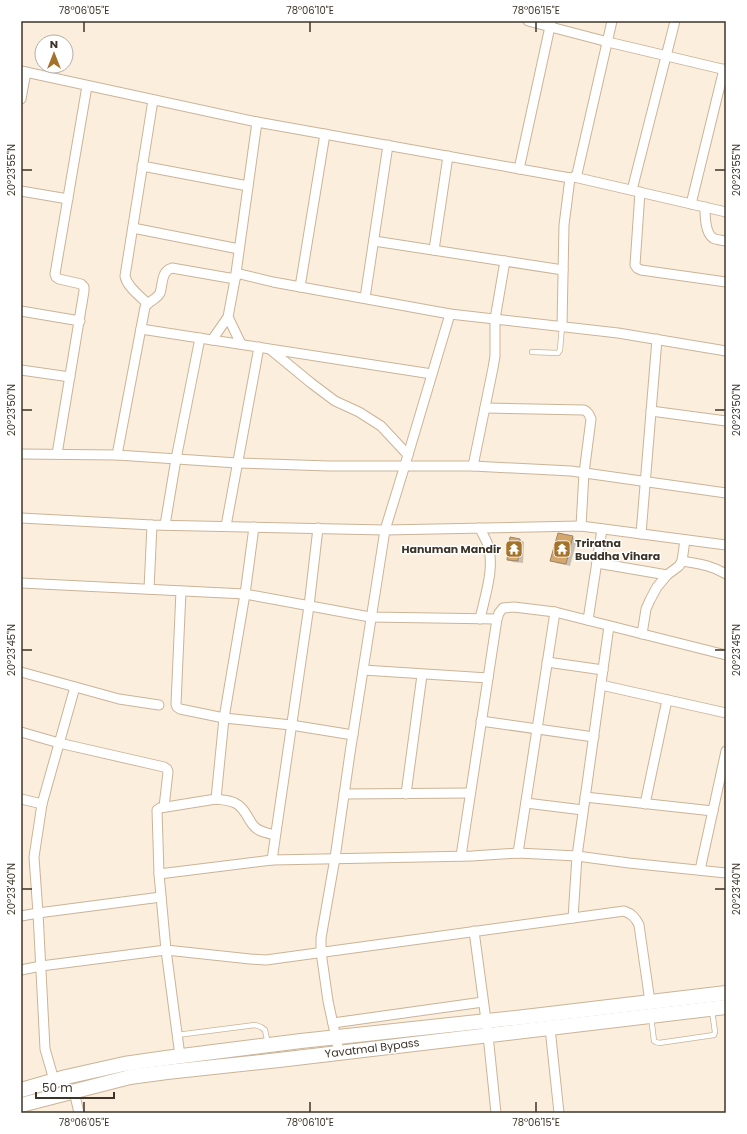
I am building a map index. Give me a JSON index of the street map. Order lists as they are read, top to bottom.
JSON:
{
  "streets": {
    "main road": ["Yavatmal Bypass"]
  },
  "places": {
    "temple": ["Hanuman Mandir", "Triratna Buddha Vihara"]
  },
  "scale_bar": "50 m",
  "north": "top",
  "coordinates": [
    "78°06'05\"E",
    "78°06'10\"E",
    "78°06'15\"E",
    "20°23'55\"N",
    "20°23'50\"N",
    "20°23'45\"N",
    "20°23'40\"N"
  ]
}
